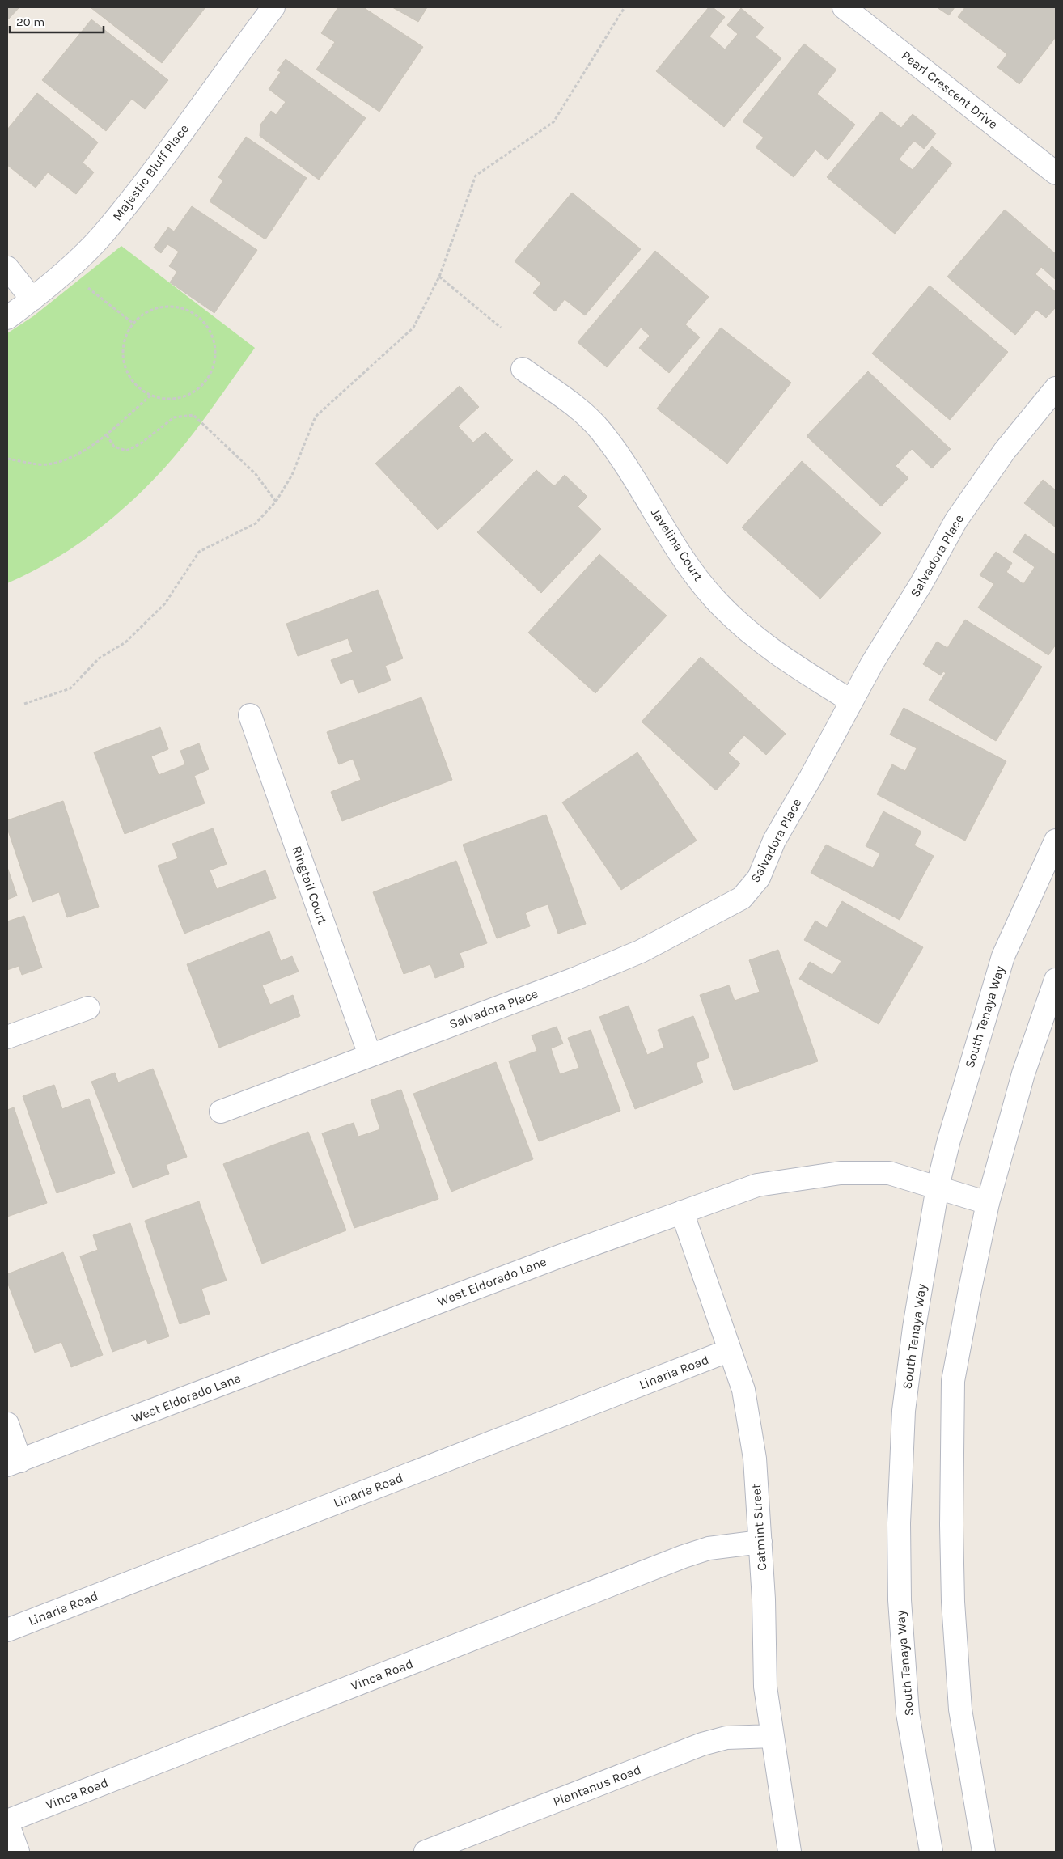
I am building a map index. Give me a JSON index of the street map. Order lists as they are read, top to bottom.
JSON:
{
  "streets": {
    "street": [
      "Pearl Crescent Drive",
      "Majestic Bluff Place",
      "Javelina Court",
      "Salvadora Place",
      "Ringtail Court",
      "South Tenaya Way",
      "West Eldorado Lane",
      "Linaria Road",
      "Catmint Street",
      "Vinca Road",
      "Plantanus Road"
    ]
  },
  "crossings": [
    ["Javelina Court", "Salvadora Place"],
    ["Salvadora Place", "Ringtail Court"],
    ["South Tenaya Way", "West Eldorado Lane"],
    ["West Eldorado Lane", "Catmint Street"],
    ["Linaria Road", "Catmint Street"],
    ["Catmint Street", "Vinca Road"],
    ["Catmint Street", "Plantanus Road"]
  ],
  "scale_bar": "20 m"
}
